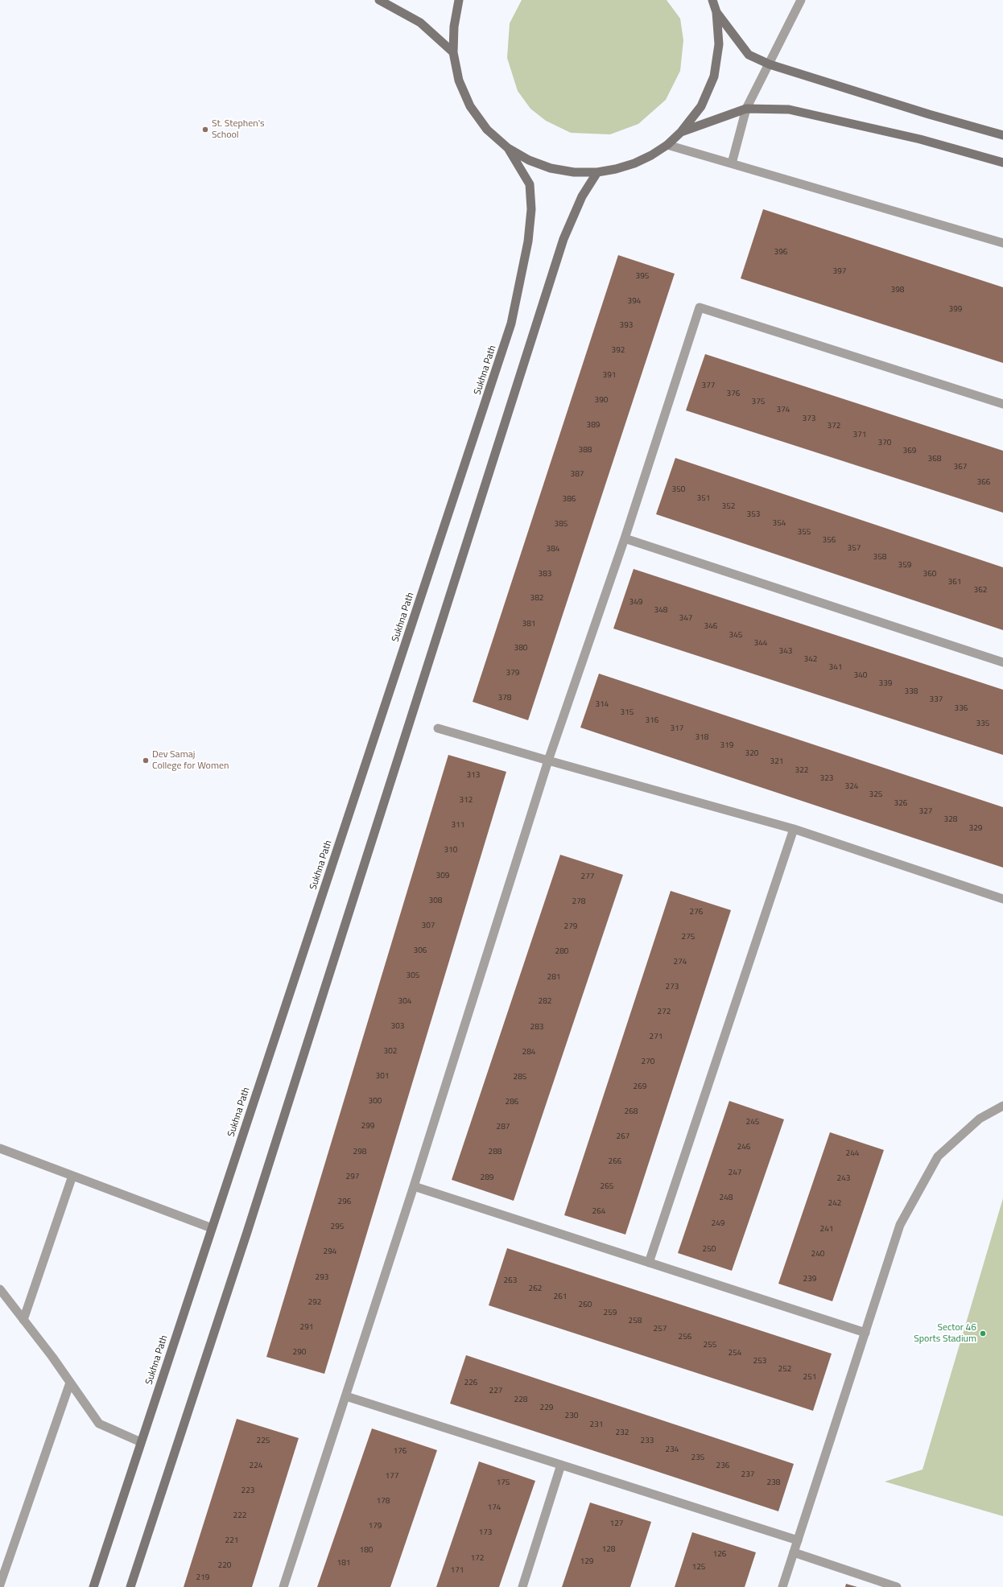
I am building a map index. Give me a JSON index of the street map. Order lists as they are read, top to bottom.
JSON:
{
  "streets": {
    "main road": ["Sukhna Path"]
  },
  "places": ["St. Stephen's School", "Dev Samaj College for Women", "Sector 46 Sports Stadium"],
  "house_numbers": [
    "396",
    "397",
    "395",
    "398",
    "394",
    "399",
    "393",
    "392",
    "391",
    "377",
    "376",
    "390",
    "375",
    "374",
    "373",
    "389",
    "372",
    "371",
    "370",
    "388",
    "369",
    "368",
    "367",
    "387",
    "366",
    "350",
    "351",
    "386",
    "352",
    "353",
    "354",
    "385",
    "355",
    "356",
    "357",
    "384",
    "358",
    "359",
    "383",
    "360",
    "361",
    "362",
    "382",
    "349",
    "348",
    "347",
    "381",
    "346",
    "345",
    "344",
    "380",
    "343",
    "342",
    "341",
    "379",
    "340",
    "339",
    "338",
    "378",
    "337",
    "314",
    "336",
    "315",
    "316",
    "335",
    "317",
    "318",
    "319",
    "320",
    "321",
    "322",
    "313",
    "323",
    "324",
    "325",
    "312",
    "326",
    "327",
    "328",
    "311",
    "329",
    "310",
    "309",
    "277",
    "308",
    "278",
    "276",
    "307",
    "279",
    "275",
    "306",
    "280",
    "274",
    "305",
    "281",
    "273",
    "304",
    "282",
    "272",
    "303",
    "283",
    "271",
    "302",
    "284",
    "270",
    "301",
    "285",
    "269",
    "300",
    "286",
    "268",
    "245",
    "299",
    "287",
    "267",
    "246",
    "298",
    "288",
    "244",
    "266",
    "247",
    "297",
    "289",
    "243",
    "265",
    "248",
    "296",
    "242",
    "264",
    "249",
    "295",
    "241",
    "250",
    "294",
    "240",
    "293",
    "239",
    "263",
    "262",
    "261",
    "292",
    "260",
    "259",
    "258",
    "291",
    "257",
    "256",
    "255",
    "290",
    "254",
    "253",
    "252",
    "251",
    "226",
    "227",
    "228",
    "229",
    "230",
    "231",
    "232",
    "225",
    "233",
    "234",
    "176",
    "235",
    "224",
    "236",
    "237",
    "177",
    "175",
    "238",
    "223",
    "178",
    "174",
    "222",
    "127",
    "179",
    "173",
    "221",
    "128",
    "180",
    "126",
    "172",
    "129",
    "181",
    "220",
    "125",
    "171",
    "219"
  ]
}
